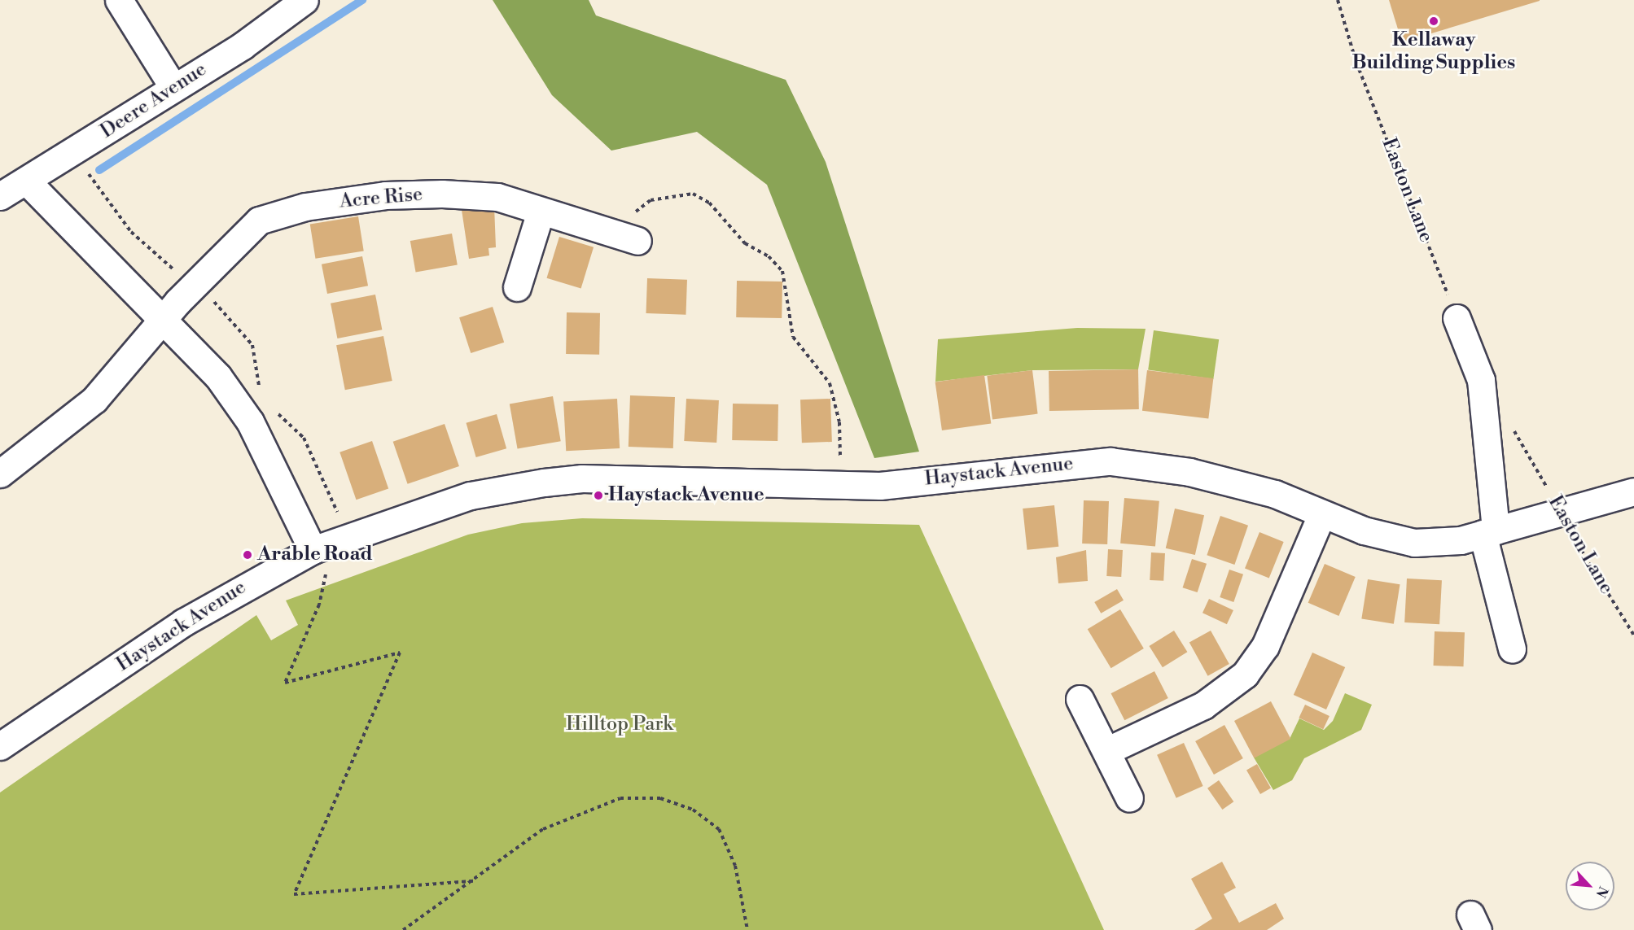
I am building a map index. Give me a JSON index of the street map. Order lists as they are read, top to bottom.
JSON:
{
  "streets": {
    "street": ["Deere Avenue", "Acre Rise", "Haystack Avenue"],
    "path": ["Easton Lane"]
  },
  "crossings": [
    ["Easton Lane", "Haystack Avenue"]
  ],
  "parks": ["Hilltop Park"],
  "places": ["Kellaway Building Supplies", "Haystack Avenue", "Arable Road"],
  "north": "bottom right"
}
